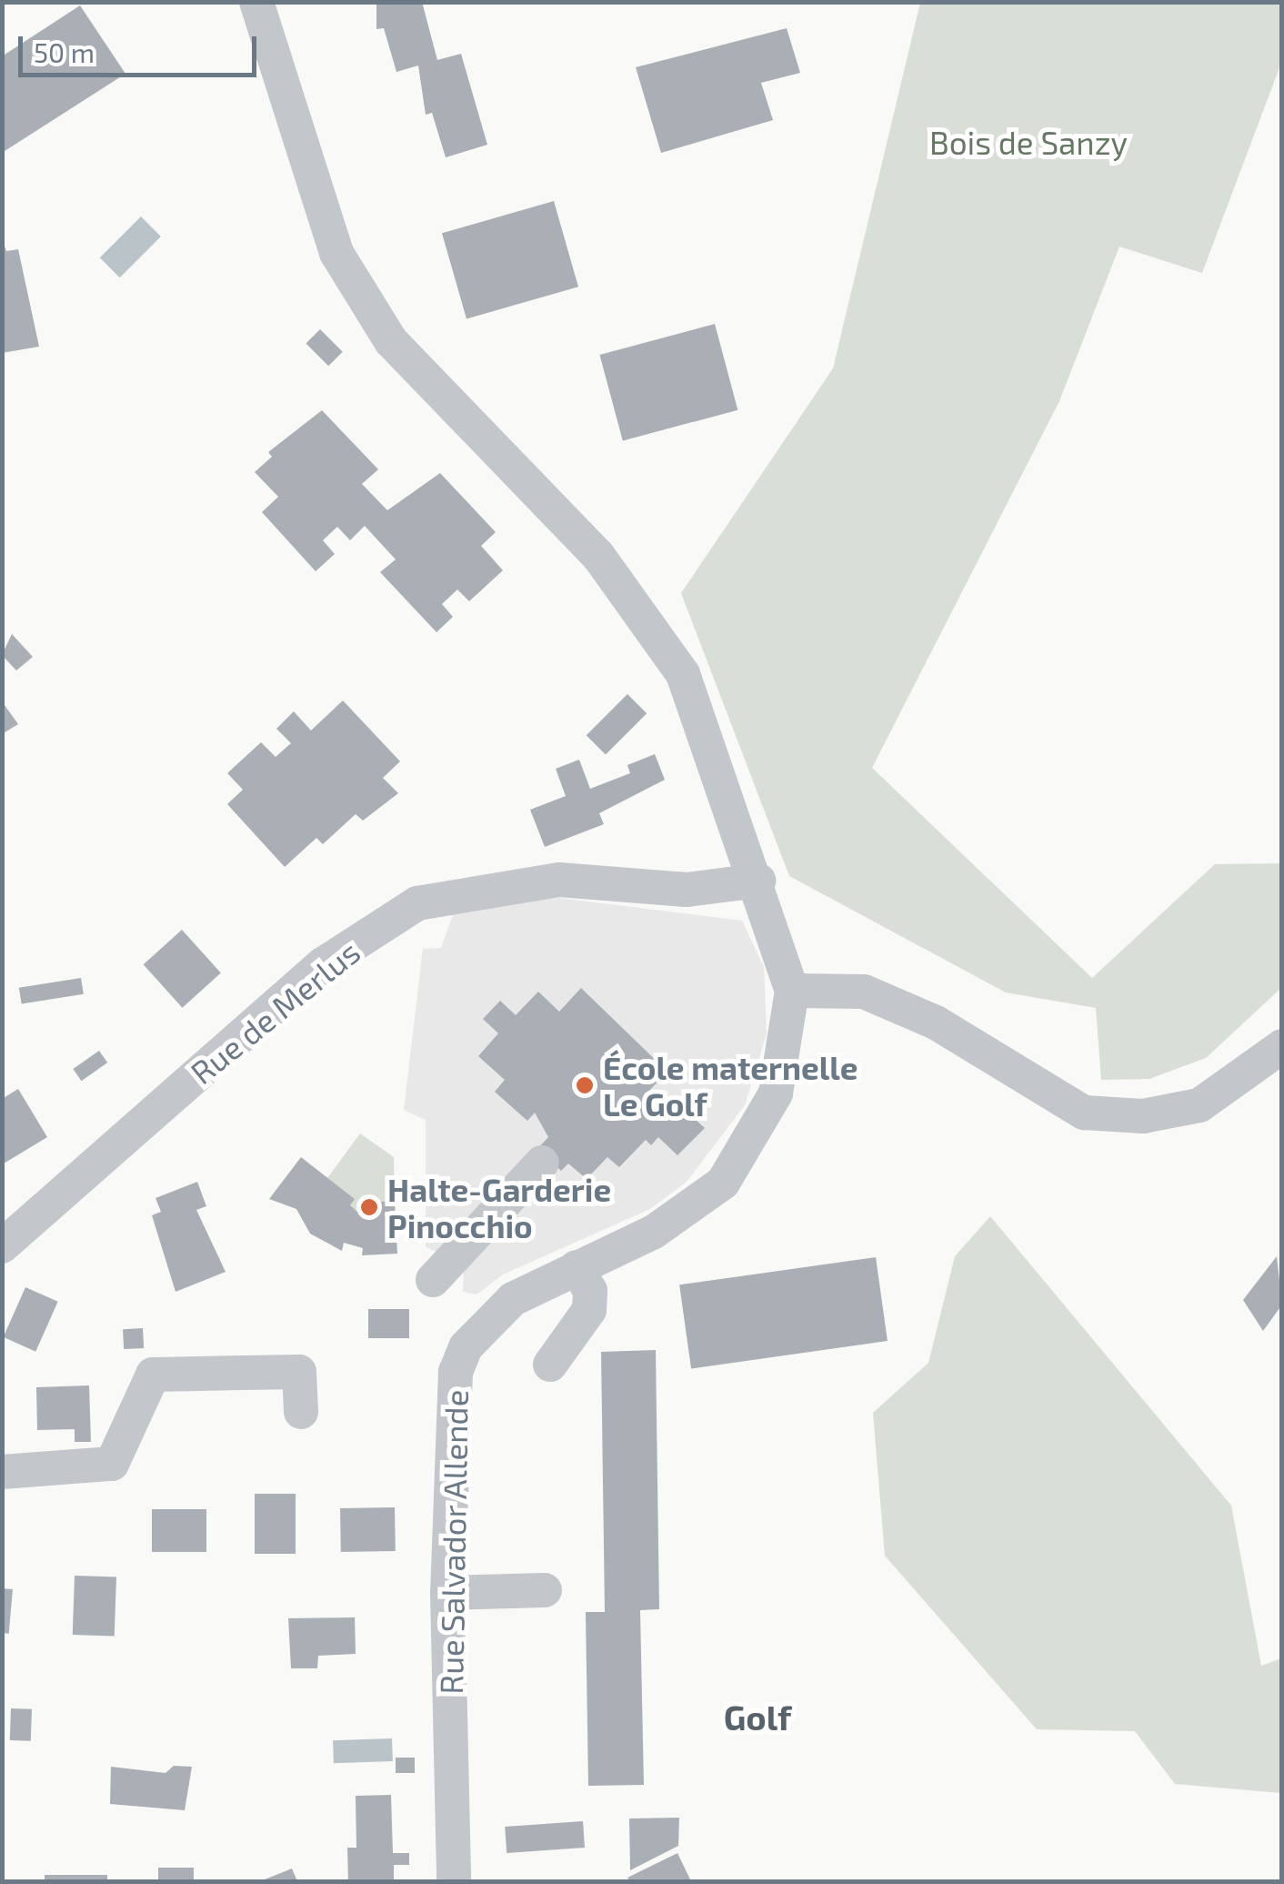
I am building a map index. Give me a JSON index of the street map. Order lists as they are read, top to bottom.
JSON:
{
  "streets": {
    "street": ["Rue de Merlus", "Rue Salvador Allende"]
  },
  "crossings": [
    ["Rue de Merlus", "Rue Salvador Allende"]
  ],
  "districts": ["Golf"],
  "parks": ["Bois de Sanzy"],
  "places": ["École maternelle Le Golf", "Halte-Garderie Pinocchio"],
  "scale_bar": "50 m"
}
